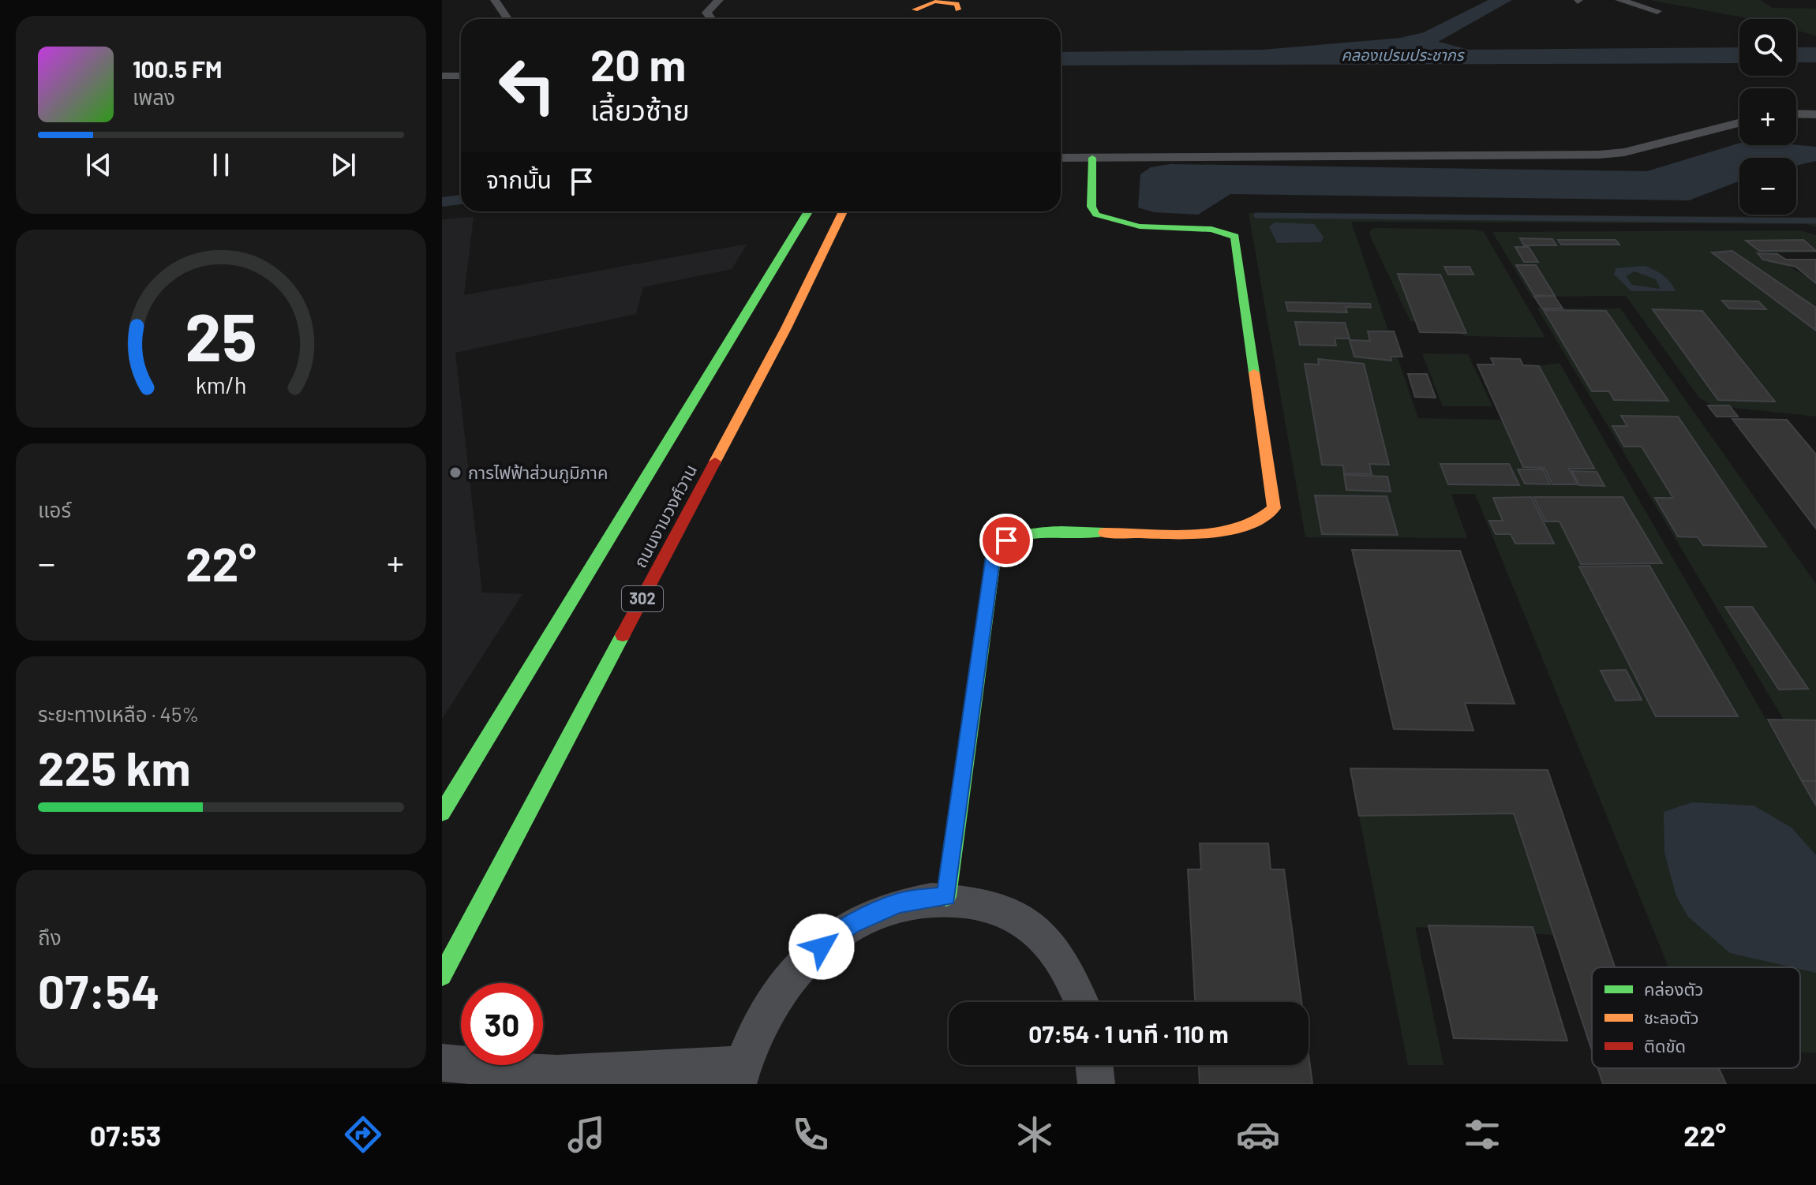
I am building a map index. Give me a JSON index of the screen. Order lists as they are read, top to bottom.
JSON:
{
  "streets": {
    "main road": ["ถนนงามวงศ์วาน", "302"]
  },
  "water": ["คลองเปรมประชากร"],
  "places": ["การไฟฟ้าส่วนภูมิภาค"],
  "legend": ["คล่องตัว", "ชะลอตัว", "ติดขัด"],
  "page": {
    "map_buttons": ["+", "−"],
    "turn": ["20 m", "เลี้ยวซ้าย"],
    "song": ["100.5 FM", "เพลง"],
    "then": "จากนั้น",
    "tile": [
      "แอร์",
      ["ระยะทางเหลือ · 45%", "225 km"],
      ["ถึง", "07:54"]
    ],
    "heat": ["−", "22°", "+"],
    "limit": "30",
    "trip": "07:54 · 1 นาที · 110 m",
    "tabs": ["07:53", "22°"],
    "gauge": ["25", "km/h"]
  }
}
